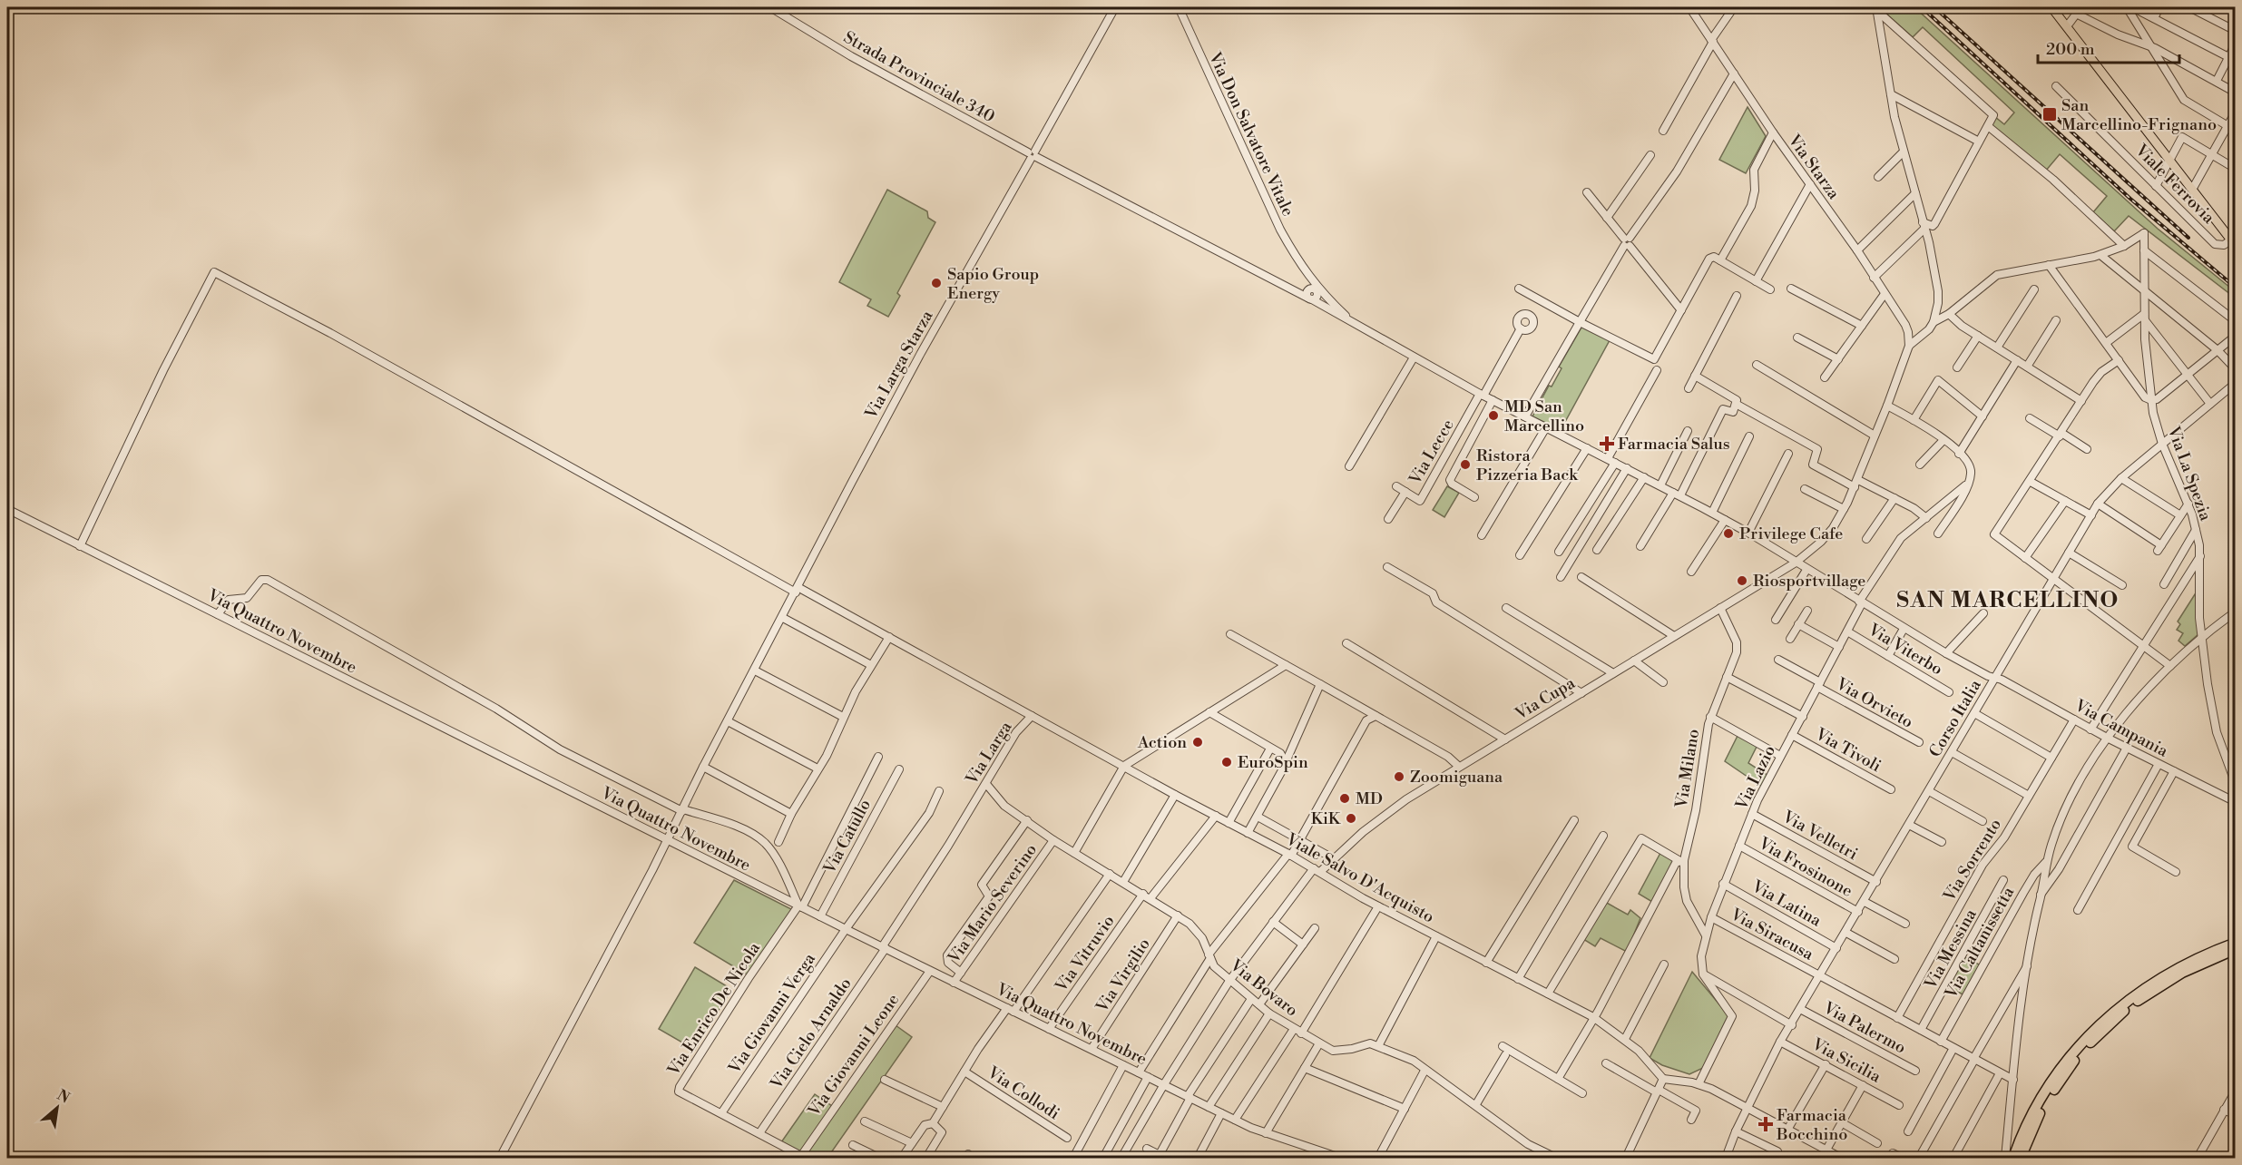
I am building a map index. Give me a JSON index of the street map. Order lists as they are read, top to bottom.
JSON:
{
  "streets": {
    "street": [
      "Strada Provinciale 340",
      "Via Don Salvatore Vitale",
      "Via Starza",
      "Viale Ferrovia",
      "Via Larga Starza",
      "Via Lecce",
      "Via La Spezia",
      "Via Quattro Novembre",
      "Via Viterbo",
      "Via Cupa",
      "Via Orvieto",
      "Corso Italia",
      "Via Campania",
      "Via Tivoli",
      "Via Larga",
      "Via Milano",
      "Via Lazio",
      "Via Velletri",
      "Via Catullo",
      "Via Sorrento",
      "Via Frosinone",
      "Viale Salvo D'Acquisto",
      "Via Mario Severino",
      "Via Latina",
      "Via Siracusa",
      "Via Caltanissetta",
      "Via Messina",
      "Via Vitruvio",
      "Via Virgilio",
      "Via Bovaro",
      "Via Enrico De Nicola",
      "Via Giovanni Verga",
      "Via Palermo",
      "Via Cielo Arnaldo",
      "Via Giovanni Leone",
      "Via Sicilia",
      "Via Collodi"
    ]
  },
  "crossings": [
    ["Strada Provinciale 340", "Via Don Salvatore Vitale"],
    ["Strada Provinciale 340", "Via Larga Starza"],
    ["Via Don Salvatore Vitale", "Via Lecce"],
    ["Via Don Salvatore Vitale", "Via Cupa"],
    ["Via Don Salvatore Vitale", "Corso Italia"],
    ["Via Don Salvatore Vitale", "Via Campania"],
    ["Via Don Salvatore Vitale", "Via Lazio"],
    ["Via Starza", "Via Cupa"],
    ["Via Larga Starza", "Via Quattro Novembre"],
    ["Via Larga Starza", "Via Larga"],
    ["Via La Spezia", "Corso Italia"],
    ["Via Quattro Novembre", "Via Cupa"],
    ["Via Quattro Novembre", "Via Larga"],
    ["Via Quattro Novembre", "Via Catullo"],
    ["Via Quattro Novembre", "Via Mario Severino"],
    ["Via Quattro Novembre", "Via Vitruvio"],
    ["Via Quattro Novembre", "Via Virgilio"],
    ["Via Quattro Novembre", "Via Enrico De Nicola"],
    ["Via Quattro Novembre", "Via Giovanni Verga"],
    ["Via Quattro Novembre", "Via Cielo Arnaldo"],
    ["Via Quattro Novembre", "Via Giovanni Leone"],
    ["Via Viterbo", "Via Lazio"],
    ["Via Cupa", "Via Milano"],
    ["Via Cupa", "Viale Salvo D'Acquisto"],
    ["Via Cupa", "Via Bovaro"],
    ["Via Orvieto", "Via Lazio"],
    ["Corso Italia", "Via Campania"],
    ["Corso Italia", "Via Velletri"],
    ["Corso Italia", "Via Frosinone"],
    ["Corso Italia", "Via Latina"],
    ["Corso Italia", "Via Siracusa"],
    ["Corso Italia", "Via Palermo"],
    ["Corso Italia", "Via Sicilia"],
    ["Via Campania", "Via Sorrento"],
    ["Via Tivoli", "Via Lazio"],
    ["Via Larga", "Viale Salvo D'Acquisto"],
    ["Via Larga", "Via Bovaro"],
    ["Via Larga", "Via Cielo Arnaldo"],
    ["Via Milano", "Via Lazio"],
    ["Via Lazio", "Via Velletri"],
    ["Via Lazio", "Via Frosinone"],
    ["Via Lazio", "Via Latina"],
    ["Via Lazio", "Via Siracusa"],
    ["Via Mario Severino", "Via Bovaro"],
    ["Via Vitruvio", "Via Bovaro"],
    ["Via Virgilio", "Via Bovaro"],
    ["Via Enrico De Nicola", "Via Giovanni Verga"],
    ["Via Enrico De Nicola", "Via Cielo Arnaldo"],
    ["Via Enrico De Nicola", "Via Giovanni Leone"]
  ],
  "districts": ["SAN MARCELLINO"],
  "places": {
    "transit": ["San Marcellino-Frignano"],
    "other": [
      "Sapio Group Energy",
      "MD San Marcellino",
      "Ristora Pizzeria Back",
      "Privilege Cafe",
      "Riosportvillage",
      "Action",
      "EuroSpin",
      "Zoomiguana",
      "MD",
      "KiK"
    ],
    "health": ["Farmacia Salus", "Farmacia Bocchino"]
  },
  "scale_bar": "200 m",
  "north": "top right"
}
